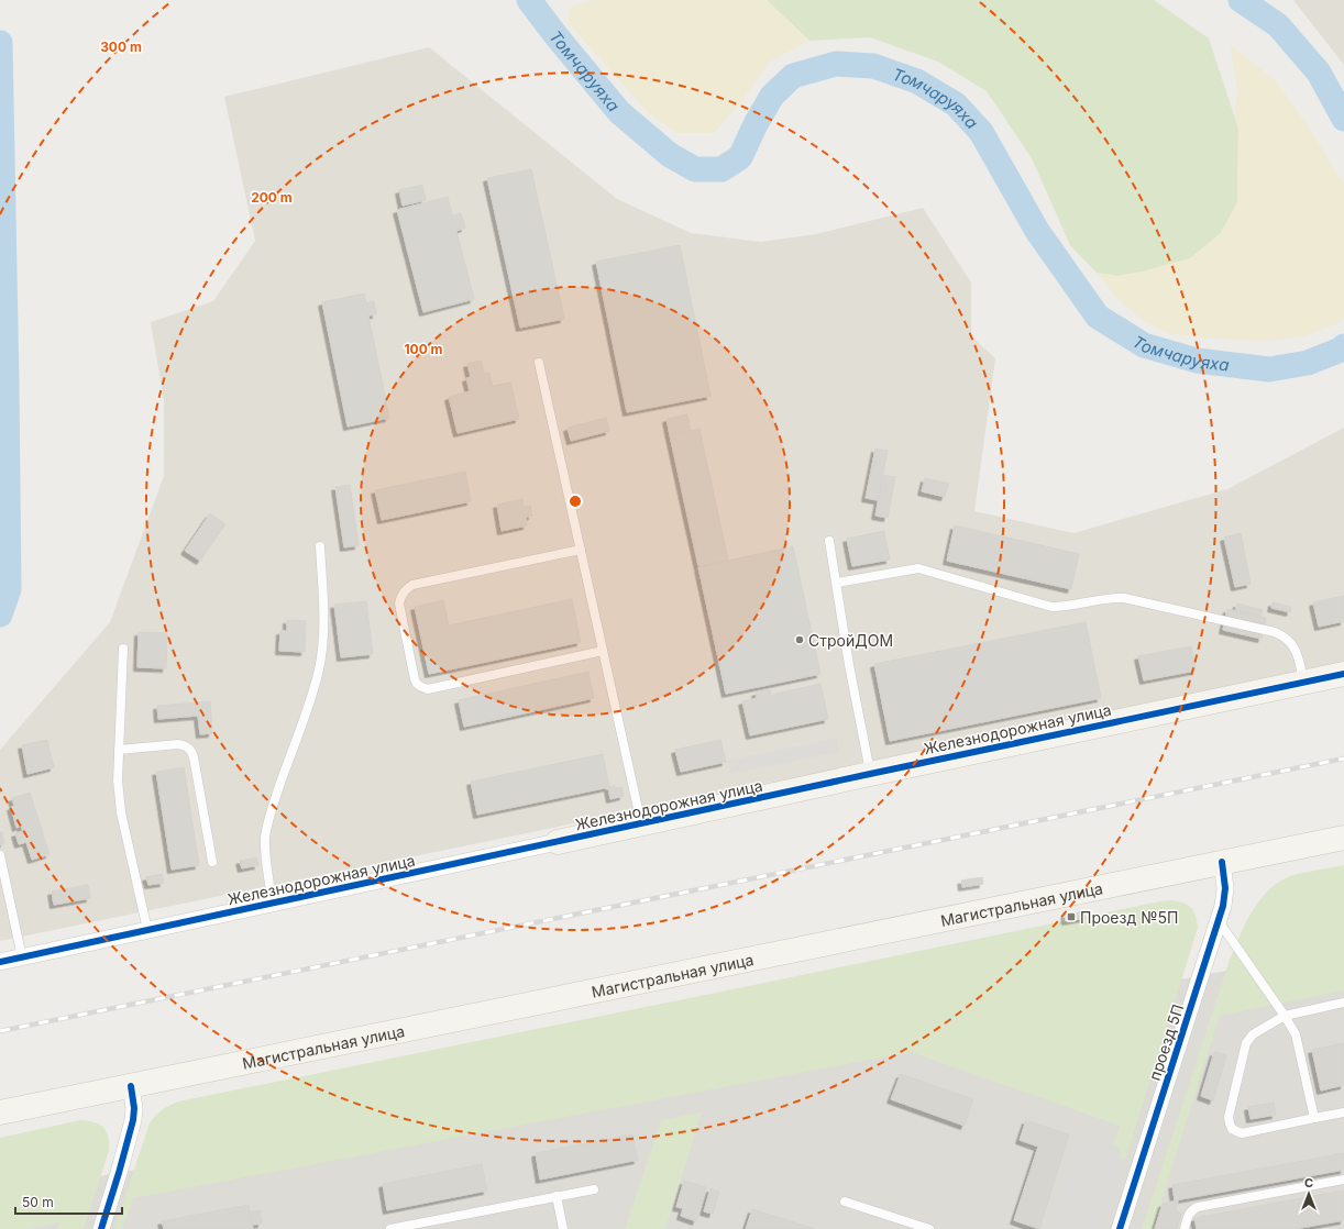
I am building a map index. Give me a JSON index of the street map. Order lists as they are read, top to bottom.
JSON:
{
  "streets": {
    "main road": ["Железнодорожная улица", "Магистральная улица"],
    "street": ["проезд 5П"]
  },
  "crossings": [
    ["Магистральная улица", "проезд 5П"]
  ],
  "water": ["Томчаруяха"],
  "places": {
    "other": ["СтройДОМ"],
    "transit": ["Проезд №5П"]
  },
  "scale_bar": "50 m",
  "north": "top",
  "rings": ["300 m", "200 m", "100 m"]
}
